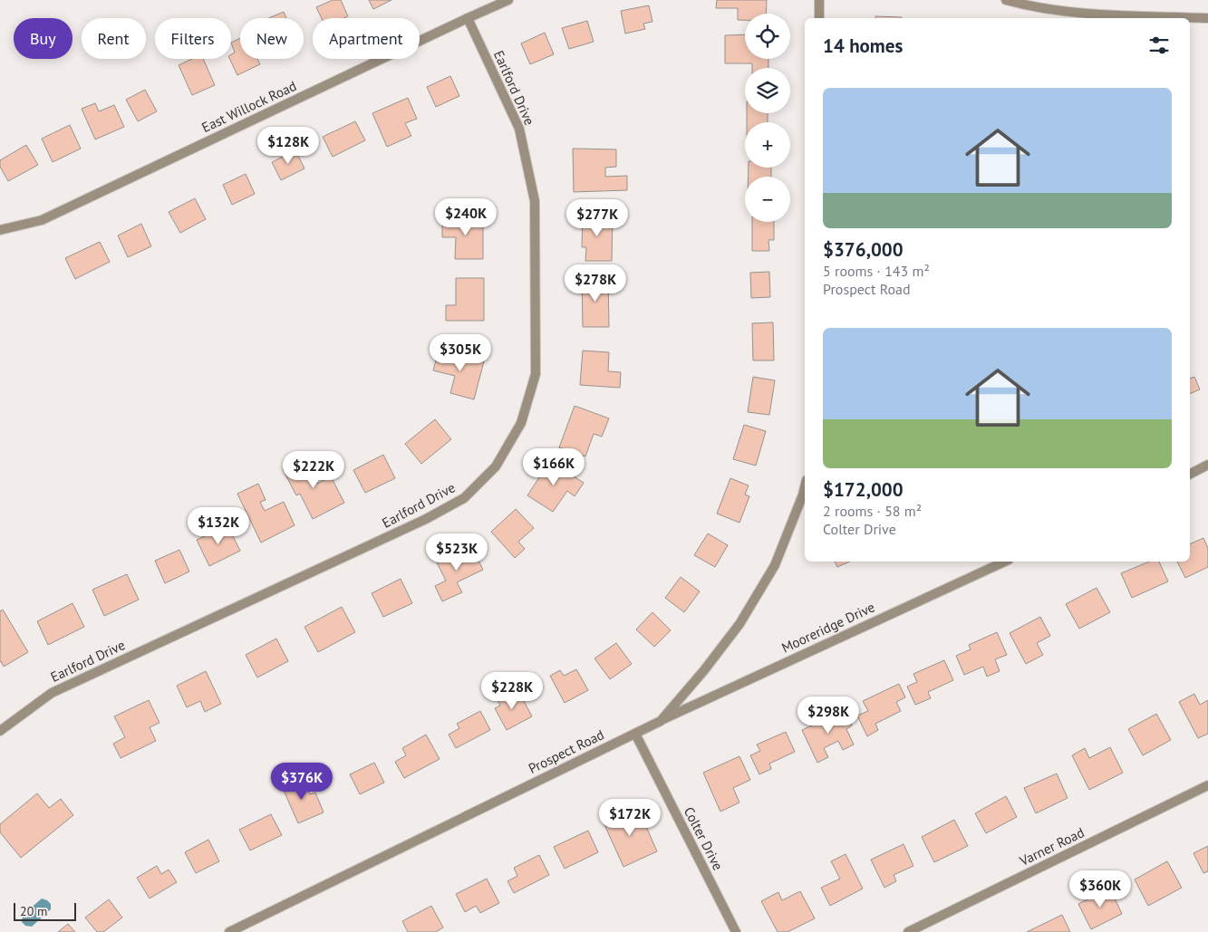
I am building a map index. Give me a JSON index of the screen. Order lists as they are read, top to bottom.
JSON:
{
  "streets": {
    "street": [
      "Earlford Drive",
      "East Willock Road",
      "Mooreridge Drive",
      "Prospect Road",
      "Colter Drive",
      "Varner Road"
    ]
  },
  "crossings": [
    ["Earlford Drive", "East Willock Road"],
    ["Mooreridge Drive", "Prospect Road"],
    ["Prospect Road", "Colter Drive"]
  ],
  "scale_bar": "20 m",
  "page": {
    "map_buttons": ["+", "−"],
    "chip": [
      "Buy",
      "Rent",
      "Filters",
      "New",
      "Apartment"
    ],
    "heading": "14 homes",
    "list": [
      {
        "name": "$376,000",
        "note": "5 rooms · 143 m² · Prospect Road"
      },
      {
        "name": "$172,000",
        "note": "2 rooms · 58 m² · Colter Drive"
      }
    ],
    "price": [
      "$128K",
      "$240K",
      "$277K",
      "$278K",
      "$305K",
      "$166K",
      "$222K",
      "$132K",
      "$523K",
      "$228K",
      "$298K",
      "$376K",
      "$172K",
      "$360K"
    ],
    "scale": "20 m"
  }
}
